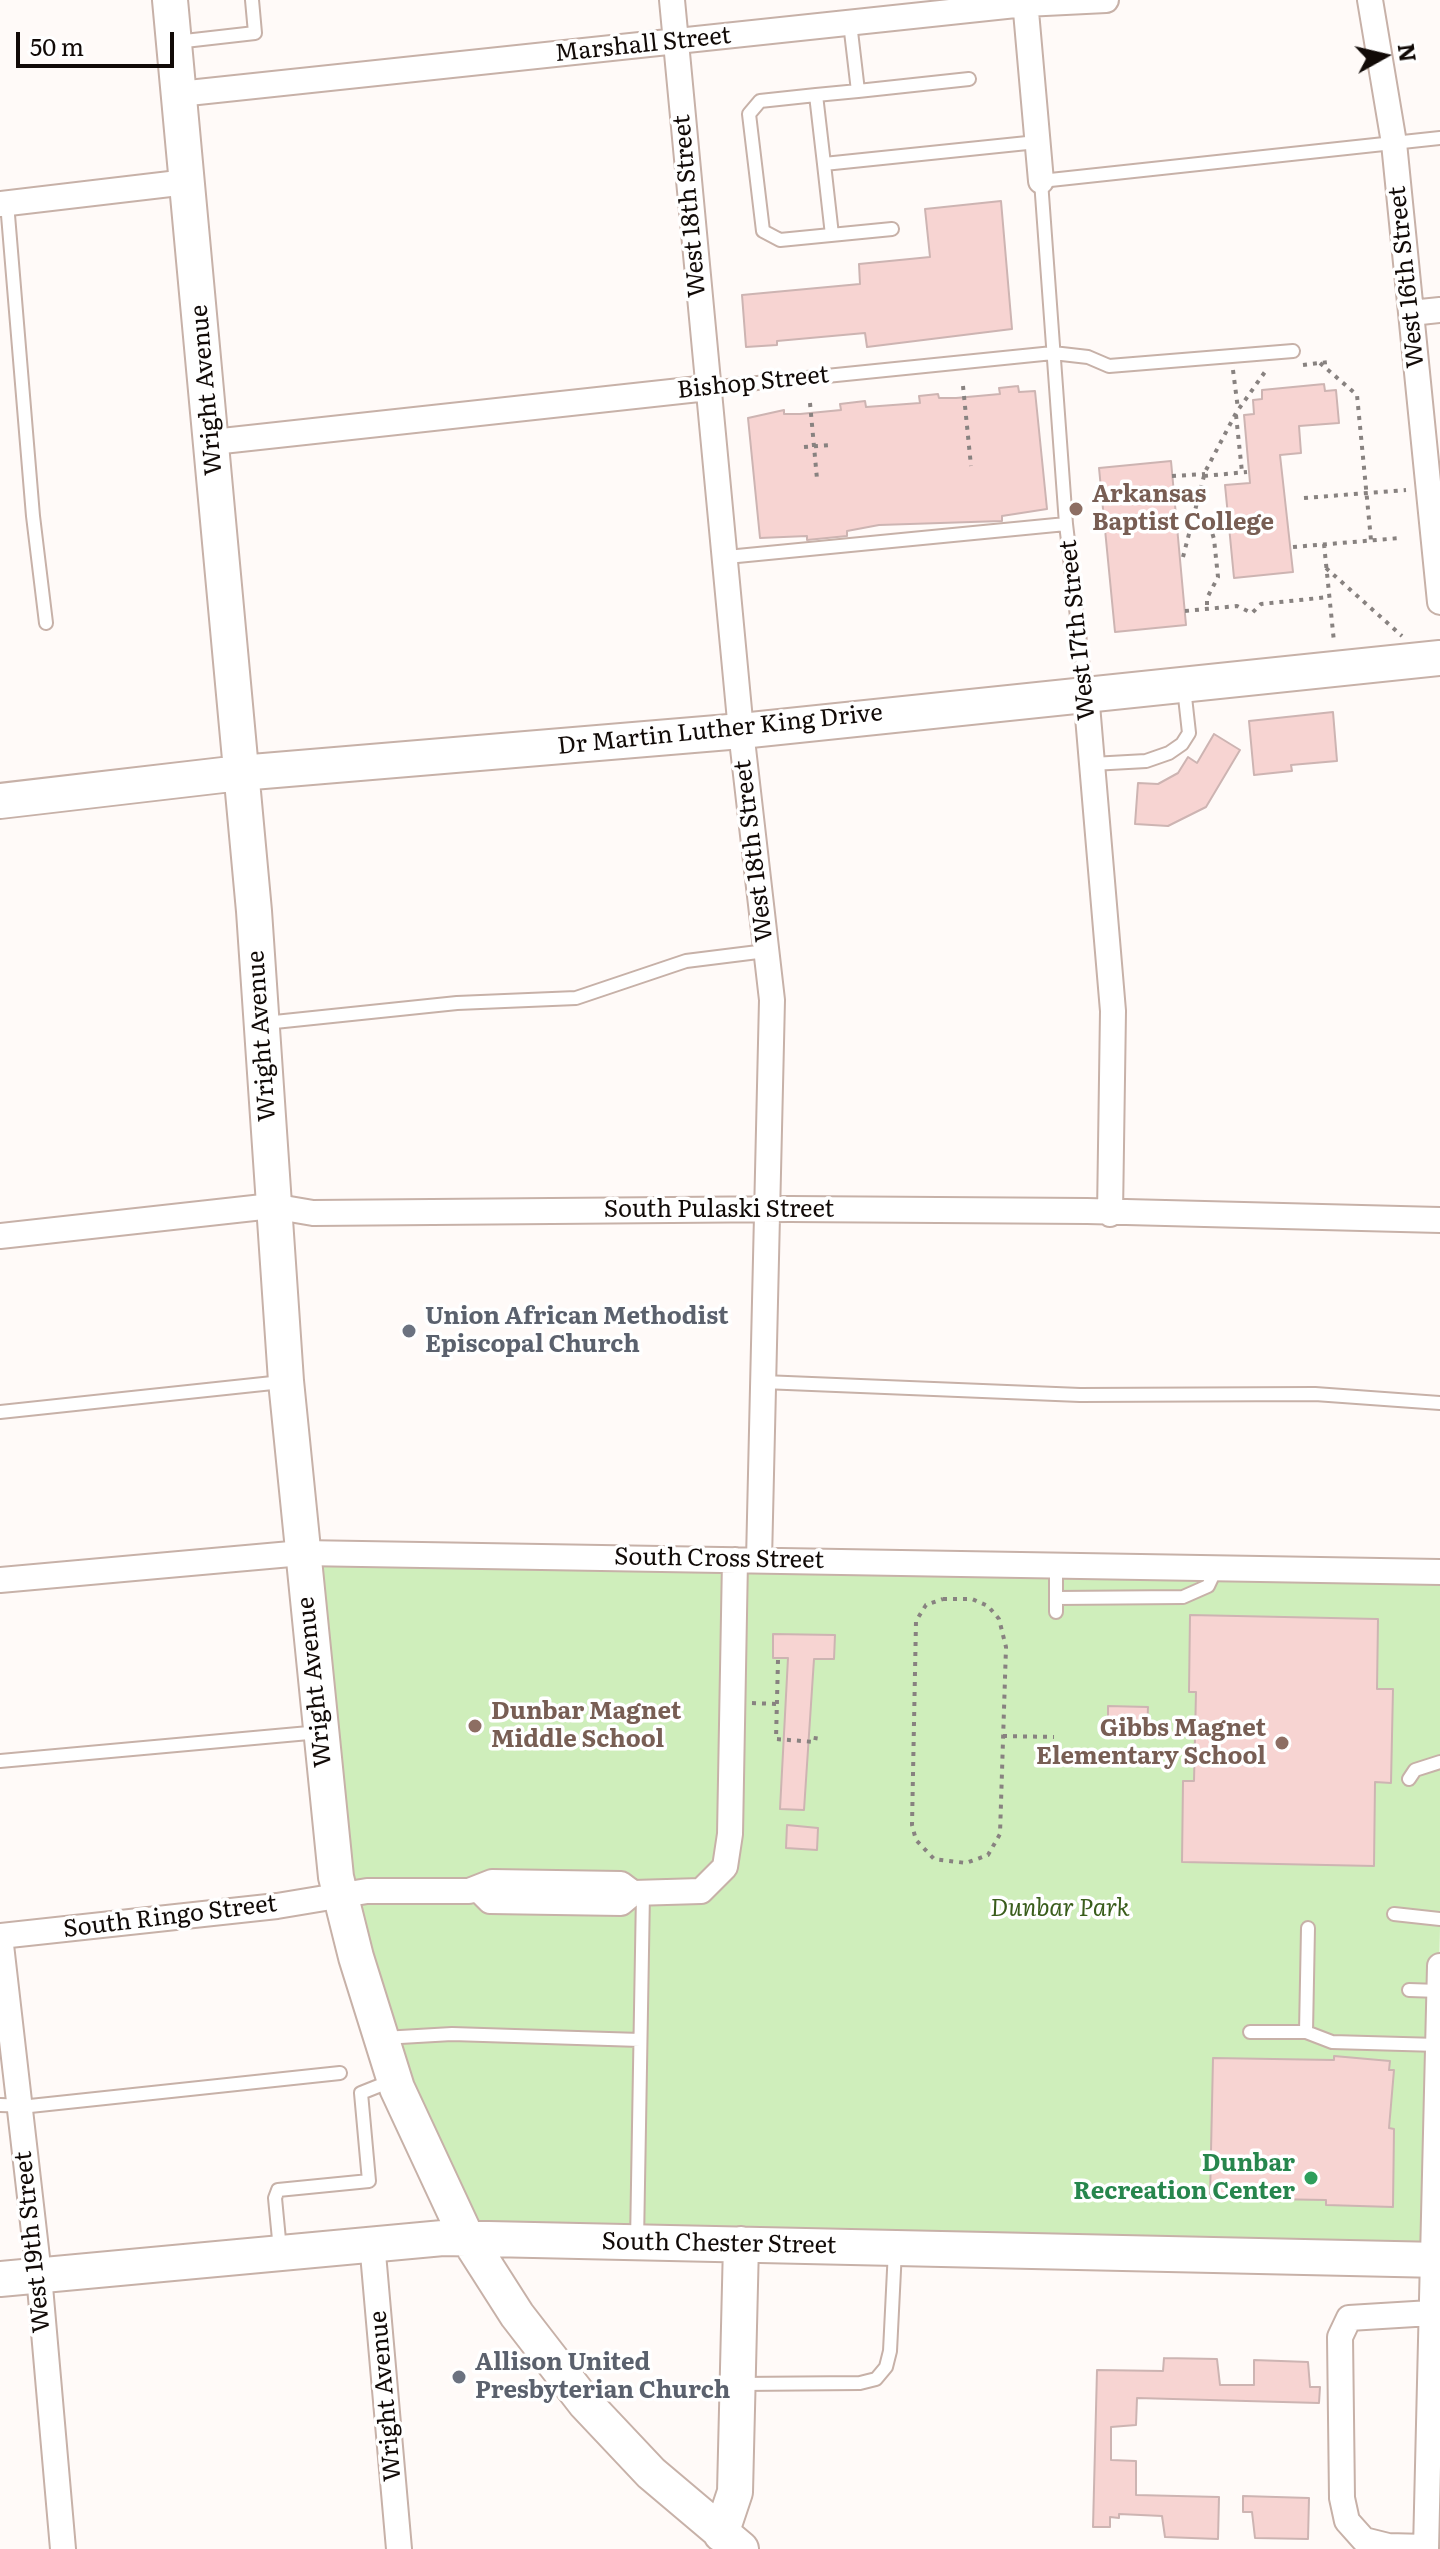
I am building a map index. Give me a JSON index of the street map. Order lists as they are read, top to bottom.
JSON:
{
  "streets": {
    "main road": ["Wright Avenue", "Dr Martin Luther King Drive", "South Chester Street"],
    "street": [
      "Marshall Street",
      "West 18th Street",
      "West 16th Street",
      "Bishop Street",
      "West 17th Street",
      "South Pulaski Street",
      "South Cross Street",
      "South Ringo Street",
      "West 19th Street"
    ]
  },
  "crossings": [
    ["Marshall Street", "West 18th Street"],
    ["Marshall Street", "Wright Avenue"],
    ["Marshall Street", "West 17th Street"],
    ["West 18th Street", "Bishop Street"],
    ["West 18th Street", "Dr Martin Luther King Drive"],
    ["West 18th Street", "South Pulaski Street"],
    ["West 18th Street", "South Cross Street"],
    ["West 18th Street", "South Ringo Street"],
    ["Bishop Street", "Wright Avenue"],
    ["Bishop Street", "West 17th Street"],
    ["Wright Avenue", "Dr Martin Luther King Drive"],
    ["Wright Avenue", "South Pulaski Street"],
    ["Wright Avenue", "South Cross Street"],
    ["Wright Avenue", "South Ringo Street"],
    ["Wright Avenue", "South Chester Street"],
    ["West 17th Street", "Dr Martin Luther King Drive"],
    ["West 17th Street", "South Pulaski Street"],
    ["South Ringo Street", "West 19th Street"],
    ["West 19th Street", "South Chester Street"]
  ],
  "parks": ["Dunbar Park"],
  "places": [
    "Arkansas Baptist College",
    "Union African Methodist Episcopal Church",
    "Dunbar Magnet Middle School",
    "Gibbs Magnet Elementary School",
    "Dunbar Recreation Center",
    "Allison United Presbyterian Church"
  ],
  "scale_bar": "50 m",
  "north": "right"
}
